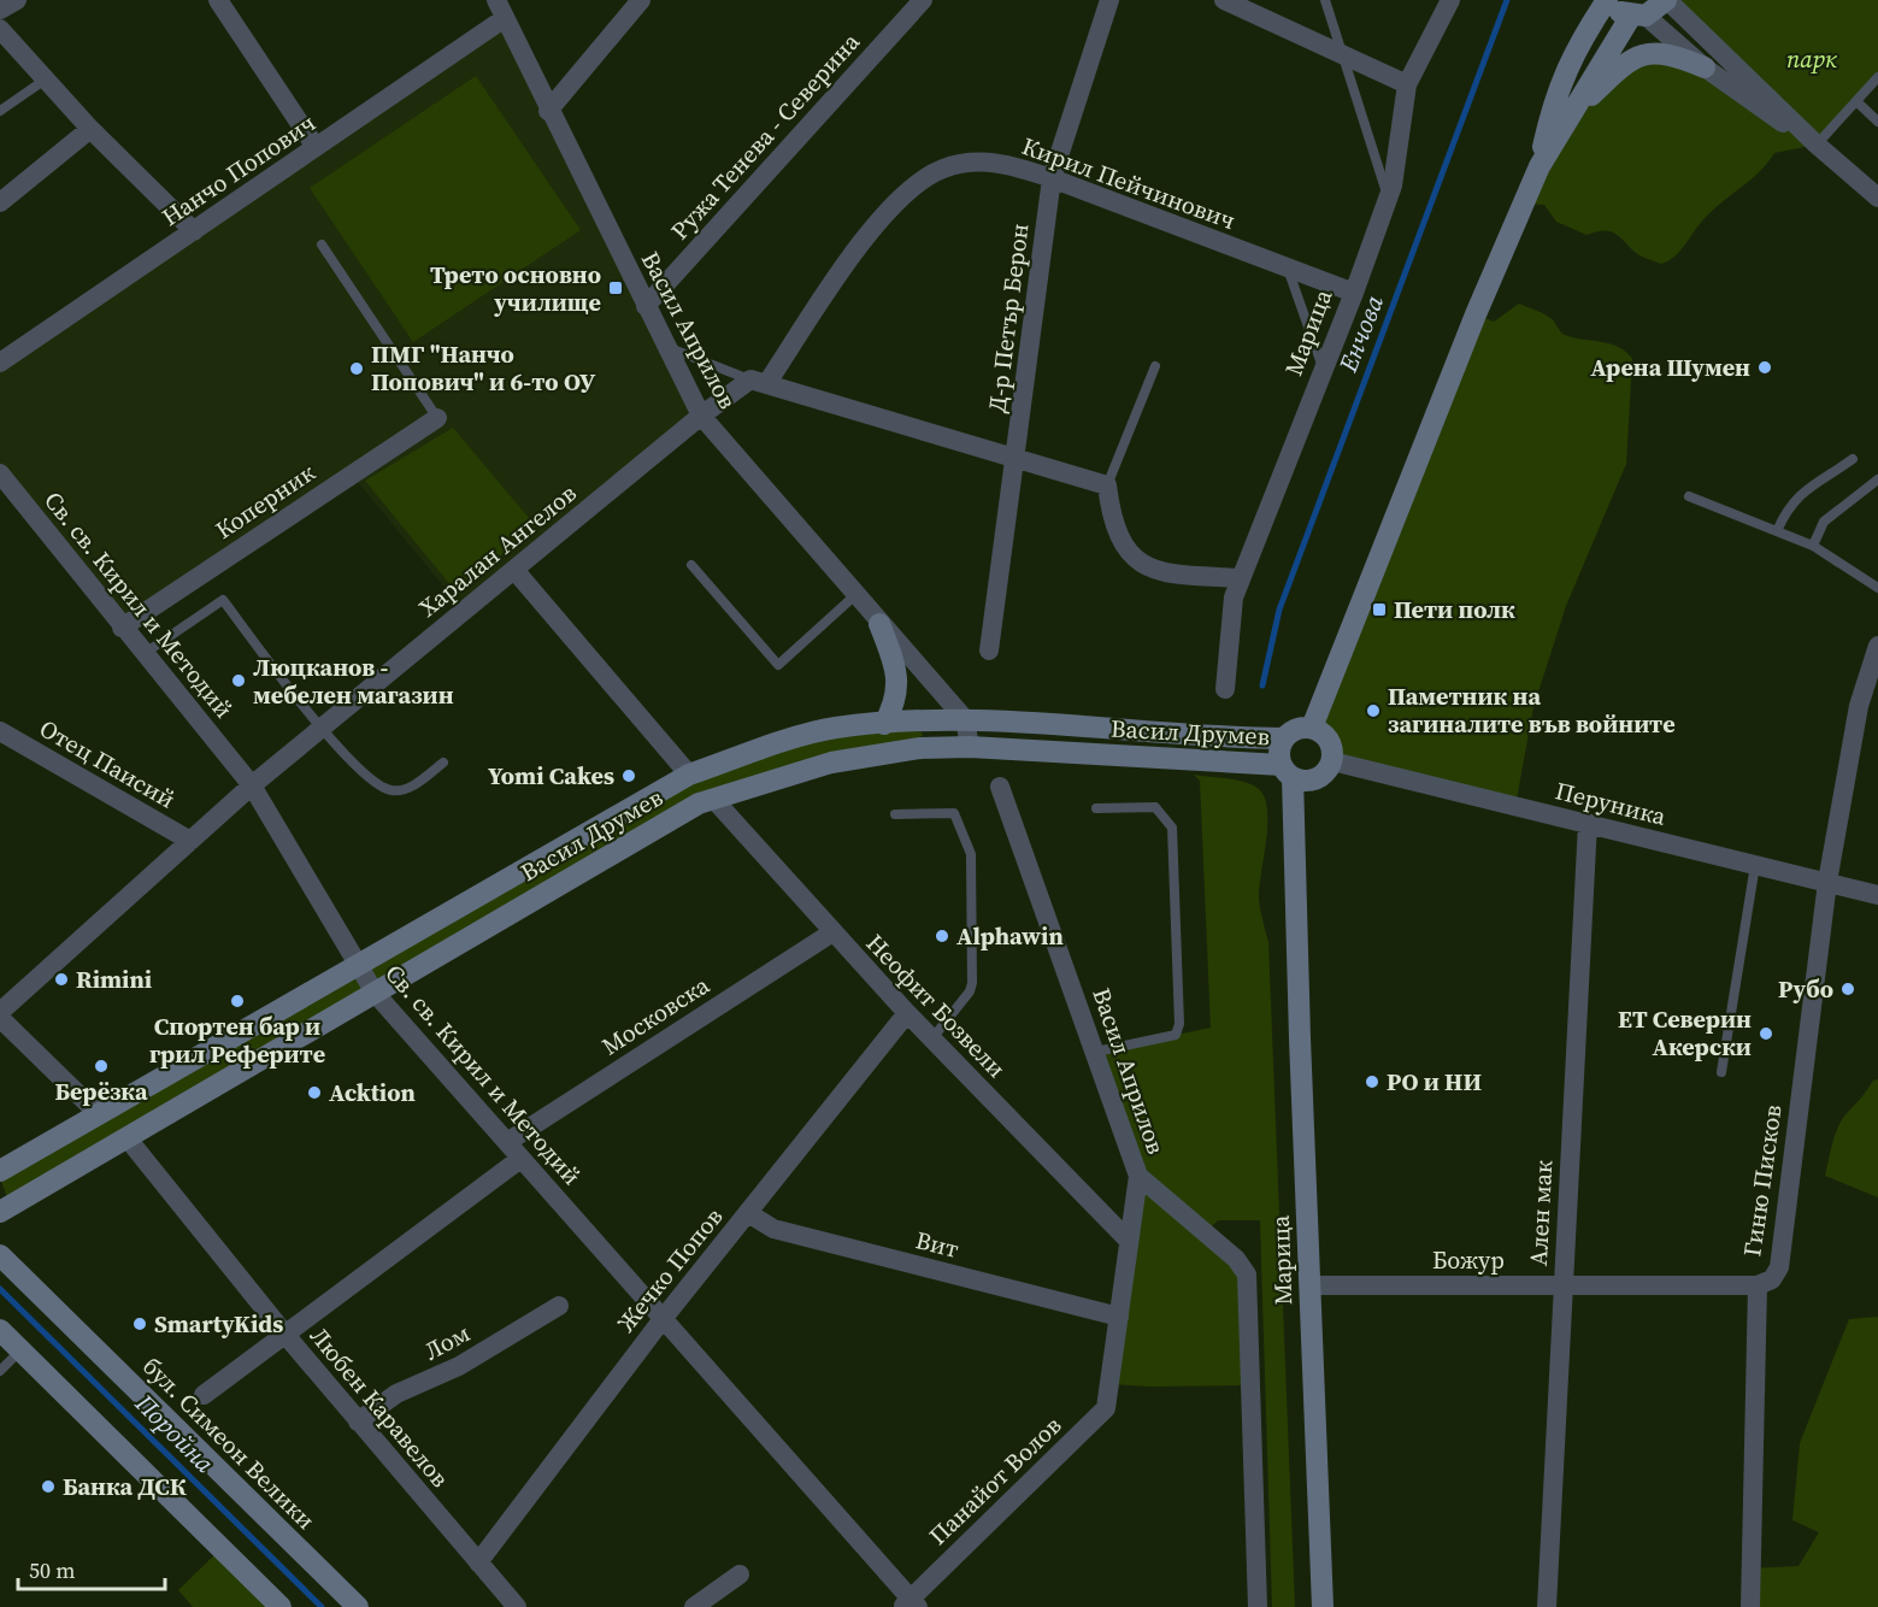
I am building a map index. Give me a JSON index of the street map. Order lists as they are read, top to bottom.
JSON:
{
  "streets": {
    "main road": ["Марица", "Васил Друмев", "бул. Симеон Велики"],
    "street": [
      "Ружа Тенева - Северина",
      "Нанчо Попович",
      "Кирил Пейчинович",
      "Д-р Петър Берон",
      "Васил Априлов",
      "Коперник",
      "Харалан Ангелов",
      "Св. св. Кирил и Методий",
      "Отец Паисий",
      "Перуника",
      "Неофит Бозвели",
      "Московска",
      "Гиню Писков",
      "Ален мак",
      "Вит",
      "Божур",
      "Жечко Попов",
      "Лом",
      "Любен Каравелов",
      "Панайот Волов"
    ]
  },
  "crossings": [
    ["Ружа Тенева - Северина", "Васил Априлов"],
    ["Нанчо Попович", "Васил Априлов"],
    ["Кирил Пейчинович", "Д-р Петър Берон"],
    ["Кирил Пейчинович", "Марица"],
    ["Кирил Пейчинович", "Харалан Ангелов"],
    ["Васил Априлов", "Марица"],
    ["Васил Априлов", "Харалан Ангелов"],
    ["Васил Априлов", "Васил Друмев"],
    ["Васил Априлов", "Неофит Бозвели"],
    ["Васил Априлов", "Вит"],
    ["Васил Априлов", "Панайот Волов"],
    ["Марица", "Васил Друмев"],
    ["Марица", "Перуника"],
    ["Марица", "Божур"],
    ["Коперник", "Св. св. Кирил и Методий"],
    ["Харалан Ангелов", "Св. св. Кирил и Методий"],
    ["Харалан Ангелов", "Отец Паисий"],
    ["Св. св. Кирил и Методий", "Васил Друмев"],
    ["Св. св. Кирил и Методий", "Московска"],
    ["Св. св. Кирил и Методий", "Жечко Попов"],
    ["Св. св. Кирил и Методий", "Панайот Волов"],
    ["Васил Друмев", "Перуника"],
    ["Васил Друмев", "Неофит Бозвели"],
    ["Васил Друмев", "Любен Каравелов"],
    ["Перуника", "Гиню Писков"],
    ["Перуника", "Ален мак"],
    ["Неофит Бозвели", "Московска"],
    ["Неофит Бозвели", "Жечко Попов"],
    ["Гиню Писков", "Божур"],
    ["Ален мак", "Божур"],
    ["Вит", "Жечко Попов"],
    ["Жечко Попов", "Любен Каравелов"],
    ["Лом", "Любен Каравелов"]
  ],
  "water": ["Енчова", "Поройна"],
  "parks": ["парк"],
  "places": {
    "transit": ["Трето основно училище", "Пети полк"],
    "other": [
      "Арена Шумен",
      "ПМГ \"Нанчо Попович\" и 6-то ОУ",
      "Люцканов - мебелен магазин",
      "Паметник на загиналите във войните",
      "Yomi Cakes",
      "Alphawin",
      "Rimini",
      "Рубо",
      "Спортен бар и грил Реферите",
      "ЕТ Северин Акерски",
      "Берёзка",
      "РО и НИ",
      "Acktion",
      "SmartyKids",
      "Банка ДСК"
    ]
  },
  "scale_bar": "50 m"
}
